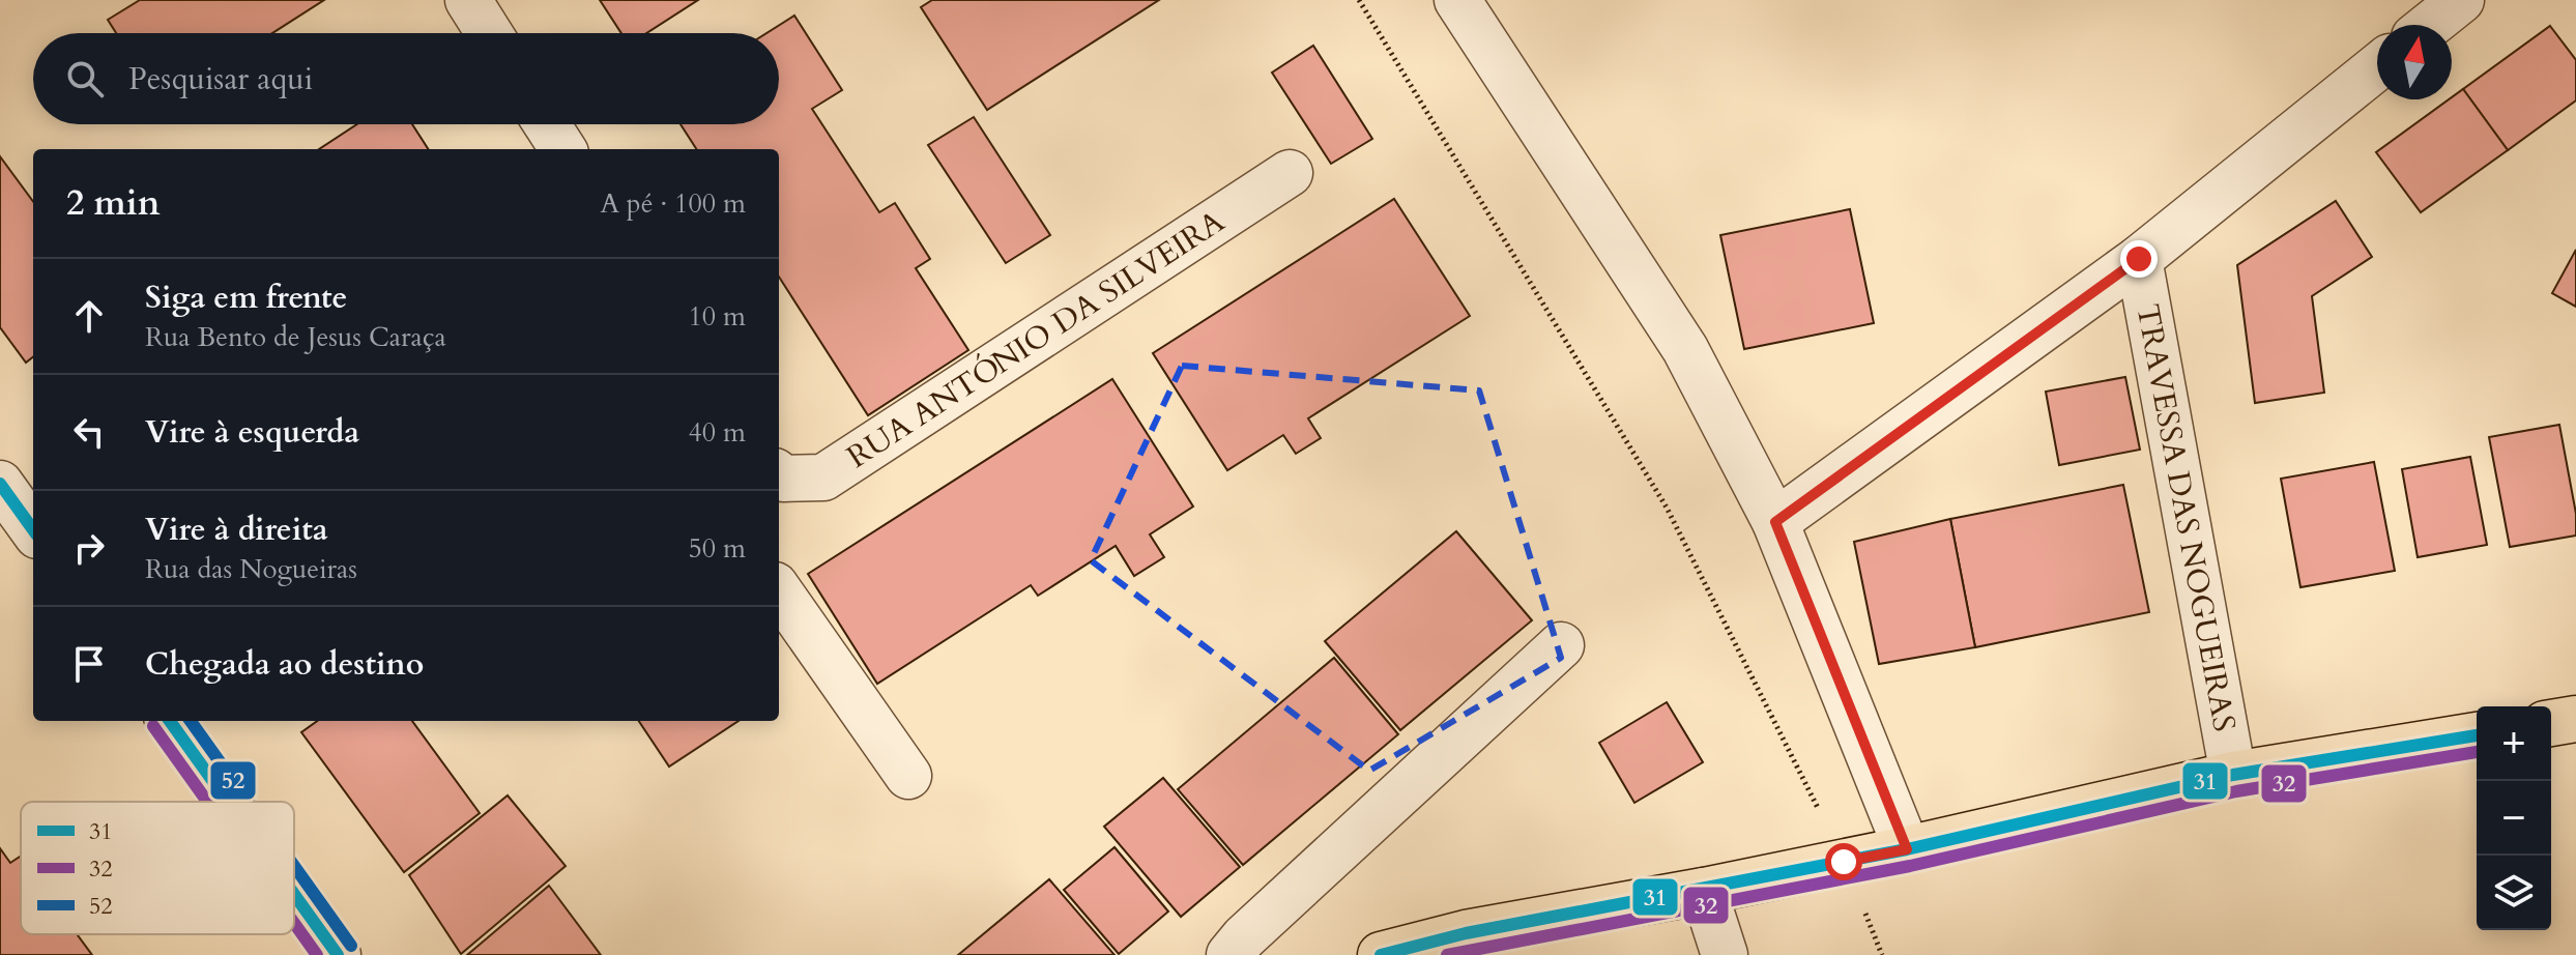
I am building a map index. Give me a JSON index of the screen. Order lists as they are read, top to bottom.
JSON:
{
  "streets": {
    "street": ["RUA ANTÓNIO DA SILVEIRA", "TRAVESSA DAS NOGUEIRAS"]
  },
  "lines": ["transit line 31", "transit line 52", "transit line 32"],
  "legend": ["31", "32", "52"],
  "north": "top",
  "page": {
    "search": "Pesquisar aqui",
    "heading": ["2 min", "A pé · 100 m"],
    "list": [
      ["Siga em frente", "Rua Bento de Jesus Caraça", "10 m"],
      ["Vire à esquerda", "40 m"],
      ["Vire à direita", "Rua das Nogueiras", "50 m"],
      "Chegada ao destino"
    ],
    "map_buttons": ["+", "−"]
  }
}
